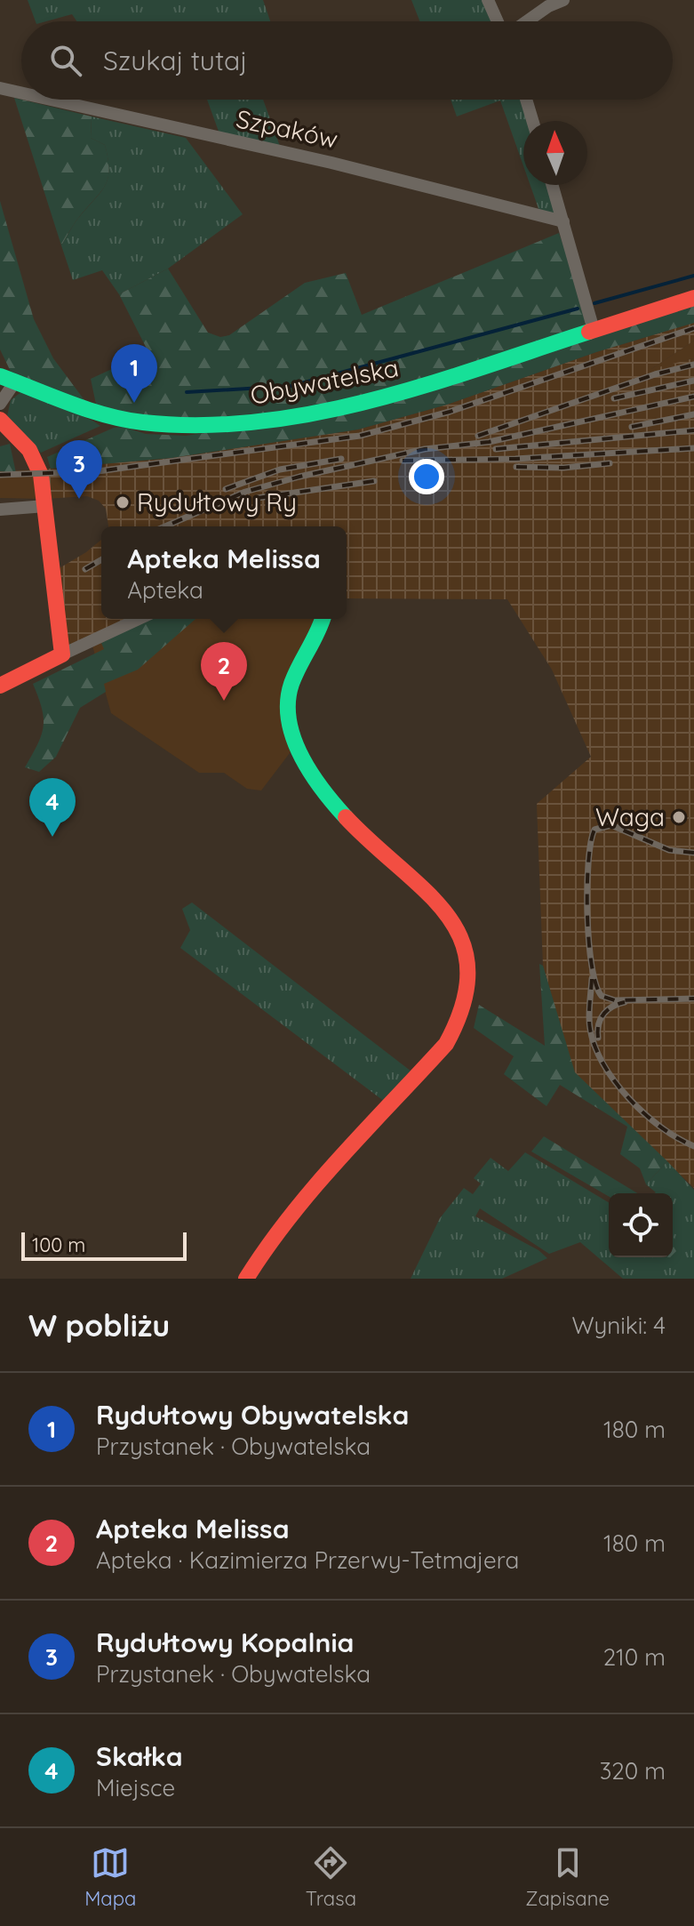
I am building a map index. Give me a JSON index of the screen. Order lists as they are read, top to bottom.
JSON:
{
  "streets": {
    "street": ["Szpaków", "Obywatelska"]
  },
  "places": ["Rydułtowy Ry", "Waga"],
  "scale_bar": "100 m",
  "north": "top",
  "page": {
    "search": "Szukaj tutaj",
    "pins": [
      "1",
      "3",
      "2",
      "4"
    ],
    "popup": ["Apteka Melissa", "Apteka"],
    "scale": "100 m",
    "heading": ["W pobliżu", "Wyniki: 4"],
    "list": [
      {
        "mark": "1",
        "name": "Rydułtowy Obywatelska",
        "note": "Przystanek · Obywatelska",
        "value": "180 m"
      },
      {
        "mark": "2",
        "name": "Apteka Melissa",
        "note": "Apteka · Kazimierza Przerwy-Tetmajera",
        "value": "180 m"
      },
      {
        "mark": "3",
        "name": "Rydułtowy Kopalnia",
        "note": "Przystanek · Obywatelska",
        "value": "210 m"
      },
      {
        "mark": "4",
        "name": "Skałka",
        "note": "Miejsce",
        "value": "320 m"
      }
    ],
    "nav": ["Mapa", "Trasa", "Zapisane"]
  }
}
